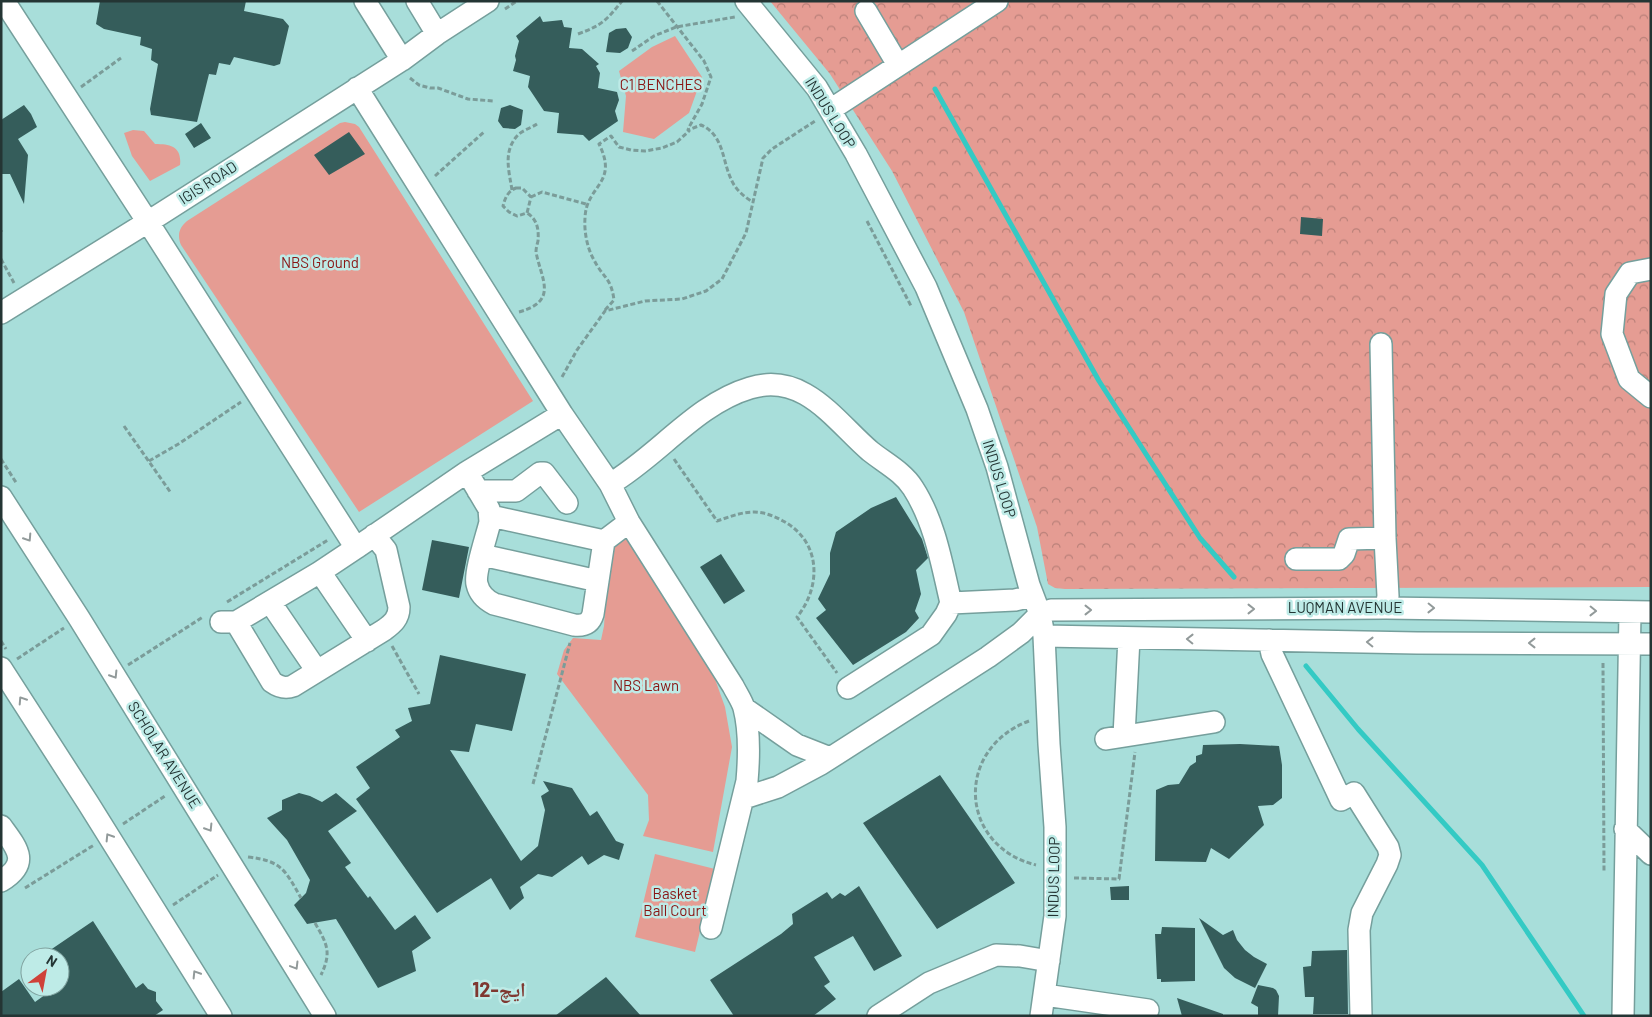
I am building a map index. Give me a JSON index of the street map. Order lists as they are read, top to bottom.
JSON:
{
  "streets": {
    "street": [
      "INDUS LOOP",
      "IGIS ROAD",
      "LUQMAN AVENUE",
      "SCHOLAR AVENUE"
    ]
  },
  "crossings": [
    ["INDUS LOOP", "LUQMAN AVENUE"]
  ],
  "districts": ["ایچ-12"],
  "parks": [
    "C1 BENCHES",
    "NBS Ground",
    "NBS Lawn",
    "Basket Ball Court"
  ],
  "north": "top right"
}
